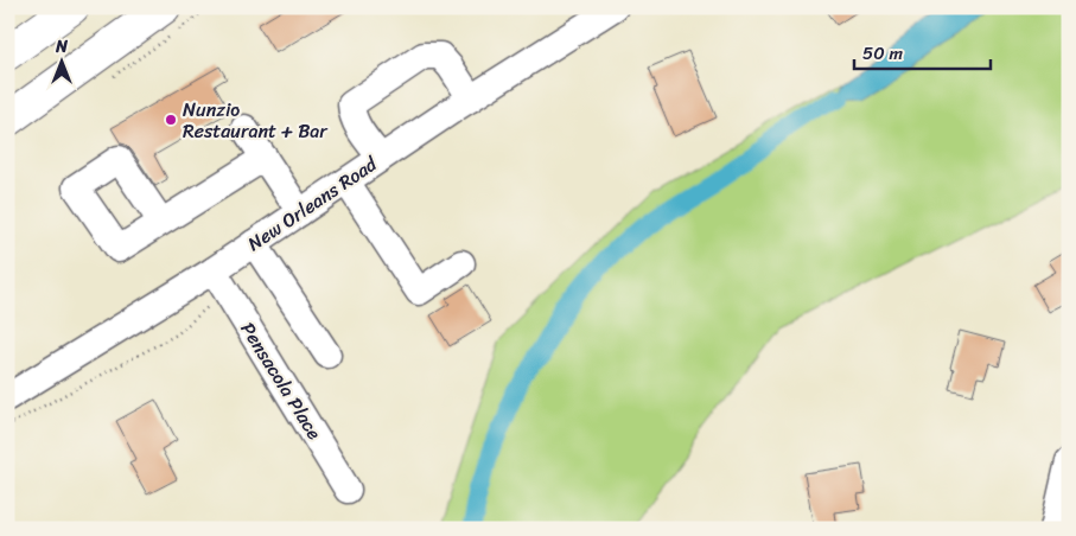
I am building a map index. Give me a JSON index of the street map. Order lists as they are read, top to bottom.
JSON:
{
  "streets": {
    "street": ["New Orleans Road", "Pensacola Place"]
  },
  "crossings": [
    ["New Orleans Road", "Pensacola Place"]
  ],
  "places": ["Nunzio Restaurant + Bar"],
  "scale_bar": "50 m",
  "north": "top"
}
